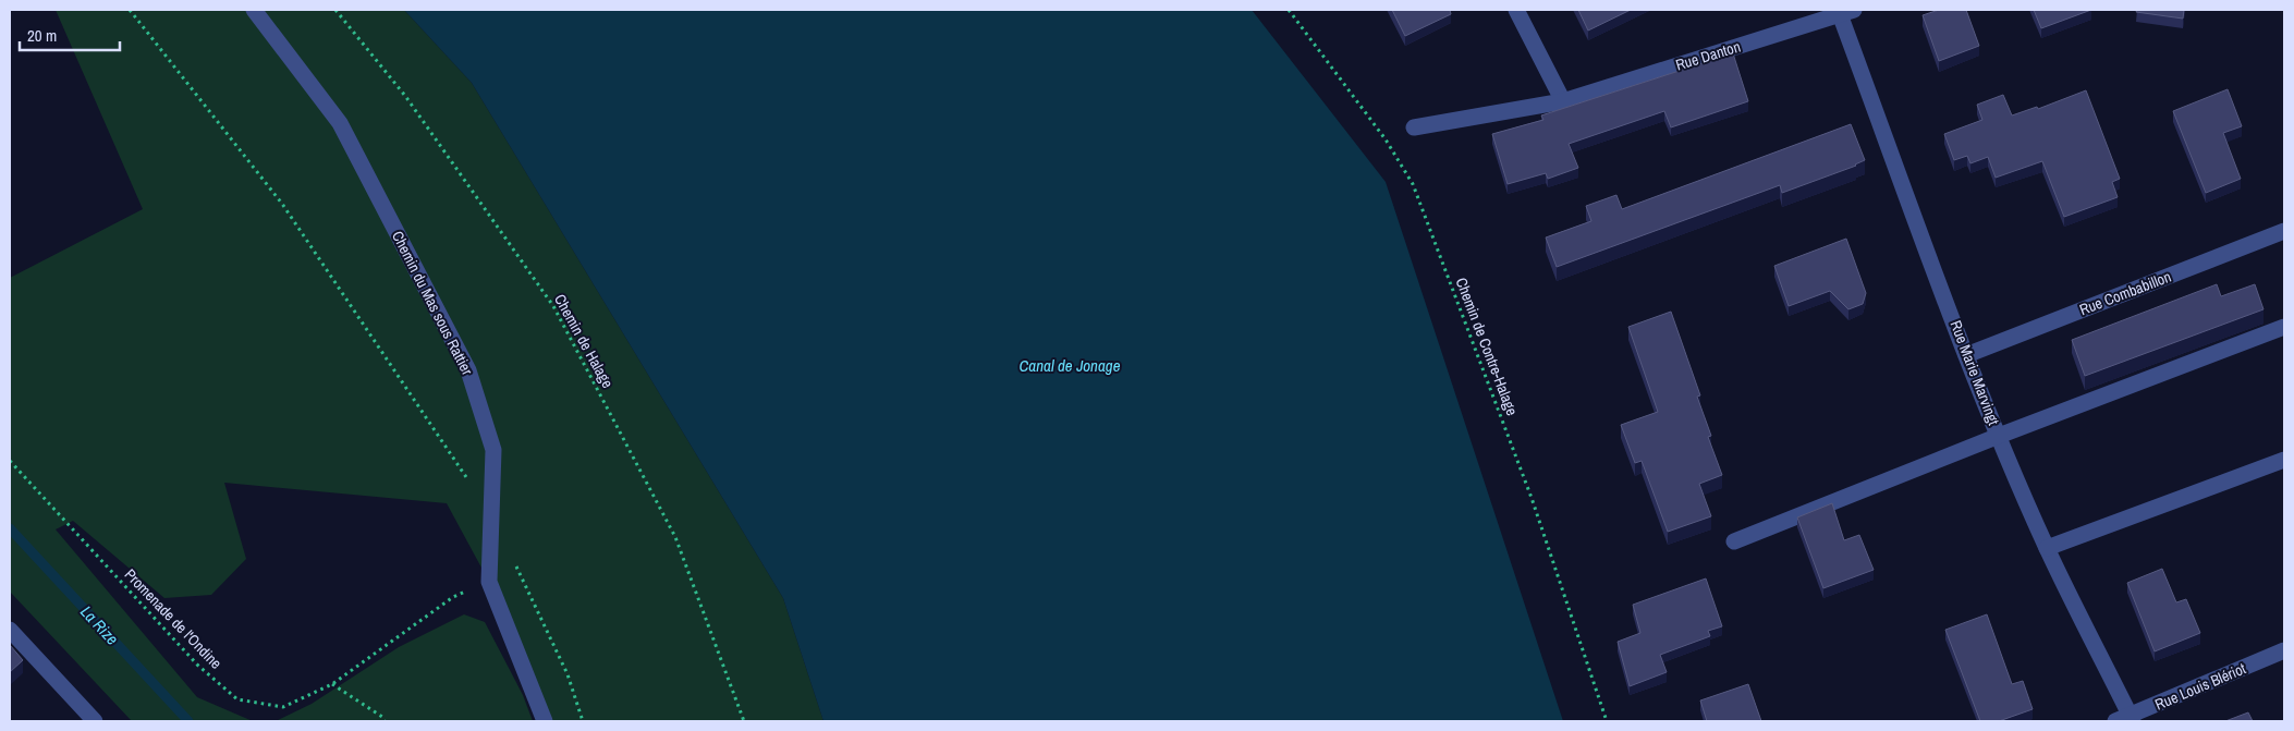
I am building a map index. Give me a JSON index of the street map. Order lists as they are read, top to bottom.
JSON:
{
  "streets": {
    "street": [
      "Rue Danton",
      "Rue Combabillon",
      "Chemin du Mas sous Rattier",
      "Rue Marie Marvingt",
      "Rue Louis Blériot"
    ],
    "path": ["Chemin de Halage", "Chemin de Contre-Halage", "Promenade de l'Ondine"]
  },
  "crossings": [
    ["Rue Danton", "Rue Marie Marvingt"],
    ["Rue Combabillon", "Rue Marie Marvingt"],
    ["Chemin du Mas sous Rattier", "Promenade de l'Ondine"],
    ["Rue Marie Marvingt", "Rue Louis Blériot"]
  ],
  "water": ["Canal de Jonage", "La Rize"],
  "scale_bar": "20 m"
}
